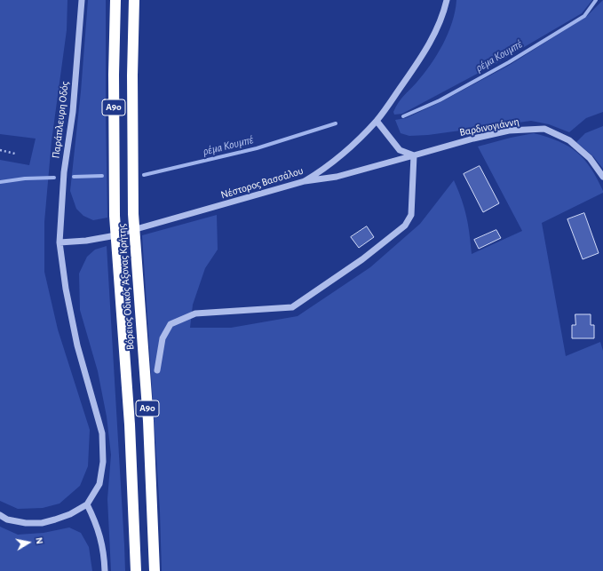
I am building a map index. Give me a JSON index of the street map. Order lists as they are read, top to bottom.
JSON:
{
  "streets": {
    "highway": ["Α90", "Βόρειος Οδικός Άξονας Κρήτης"],
    "street": ["Παράπλευρη Οδός", "Βαρδινογιάννη", "Νέστορος Βασσάλου"]
  },
  "crossings": [
    ["Παράπλευρη Οδός", "Νέστορος Βασσάλου"],
    ["Βαρδινογιάννη", "Νέστορος Βασσάλου"]
  ],
  "water": ["ρέμα Κουμπέ"],
  "north": "right"
}
